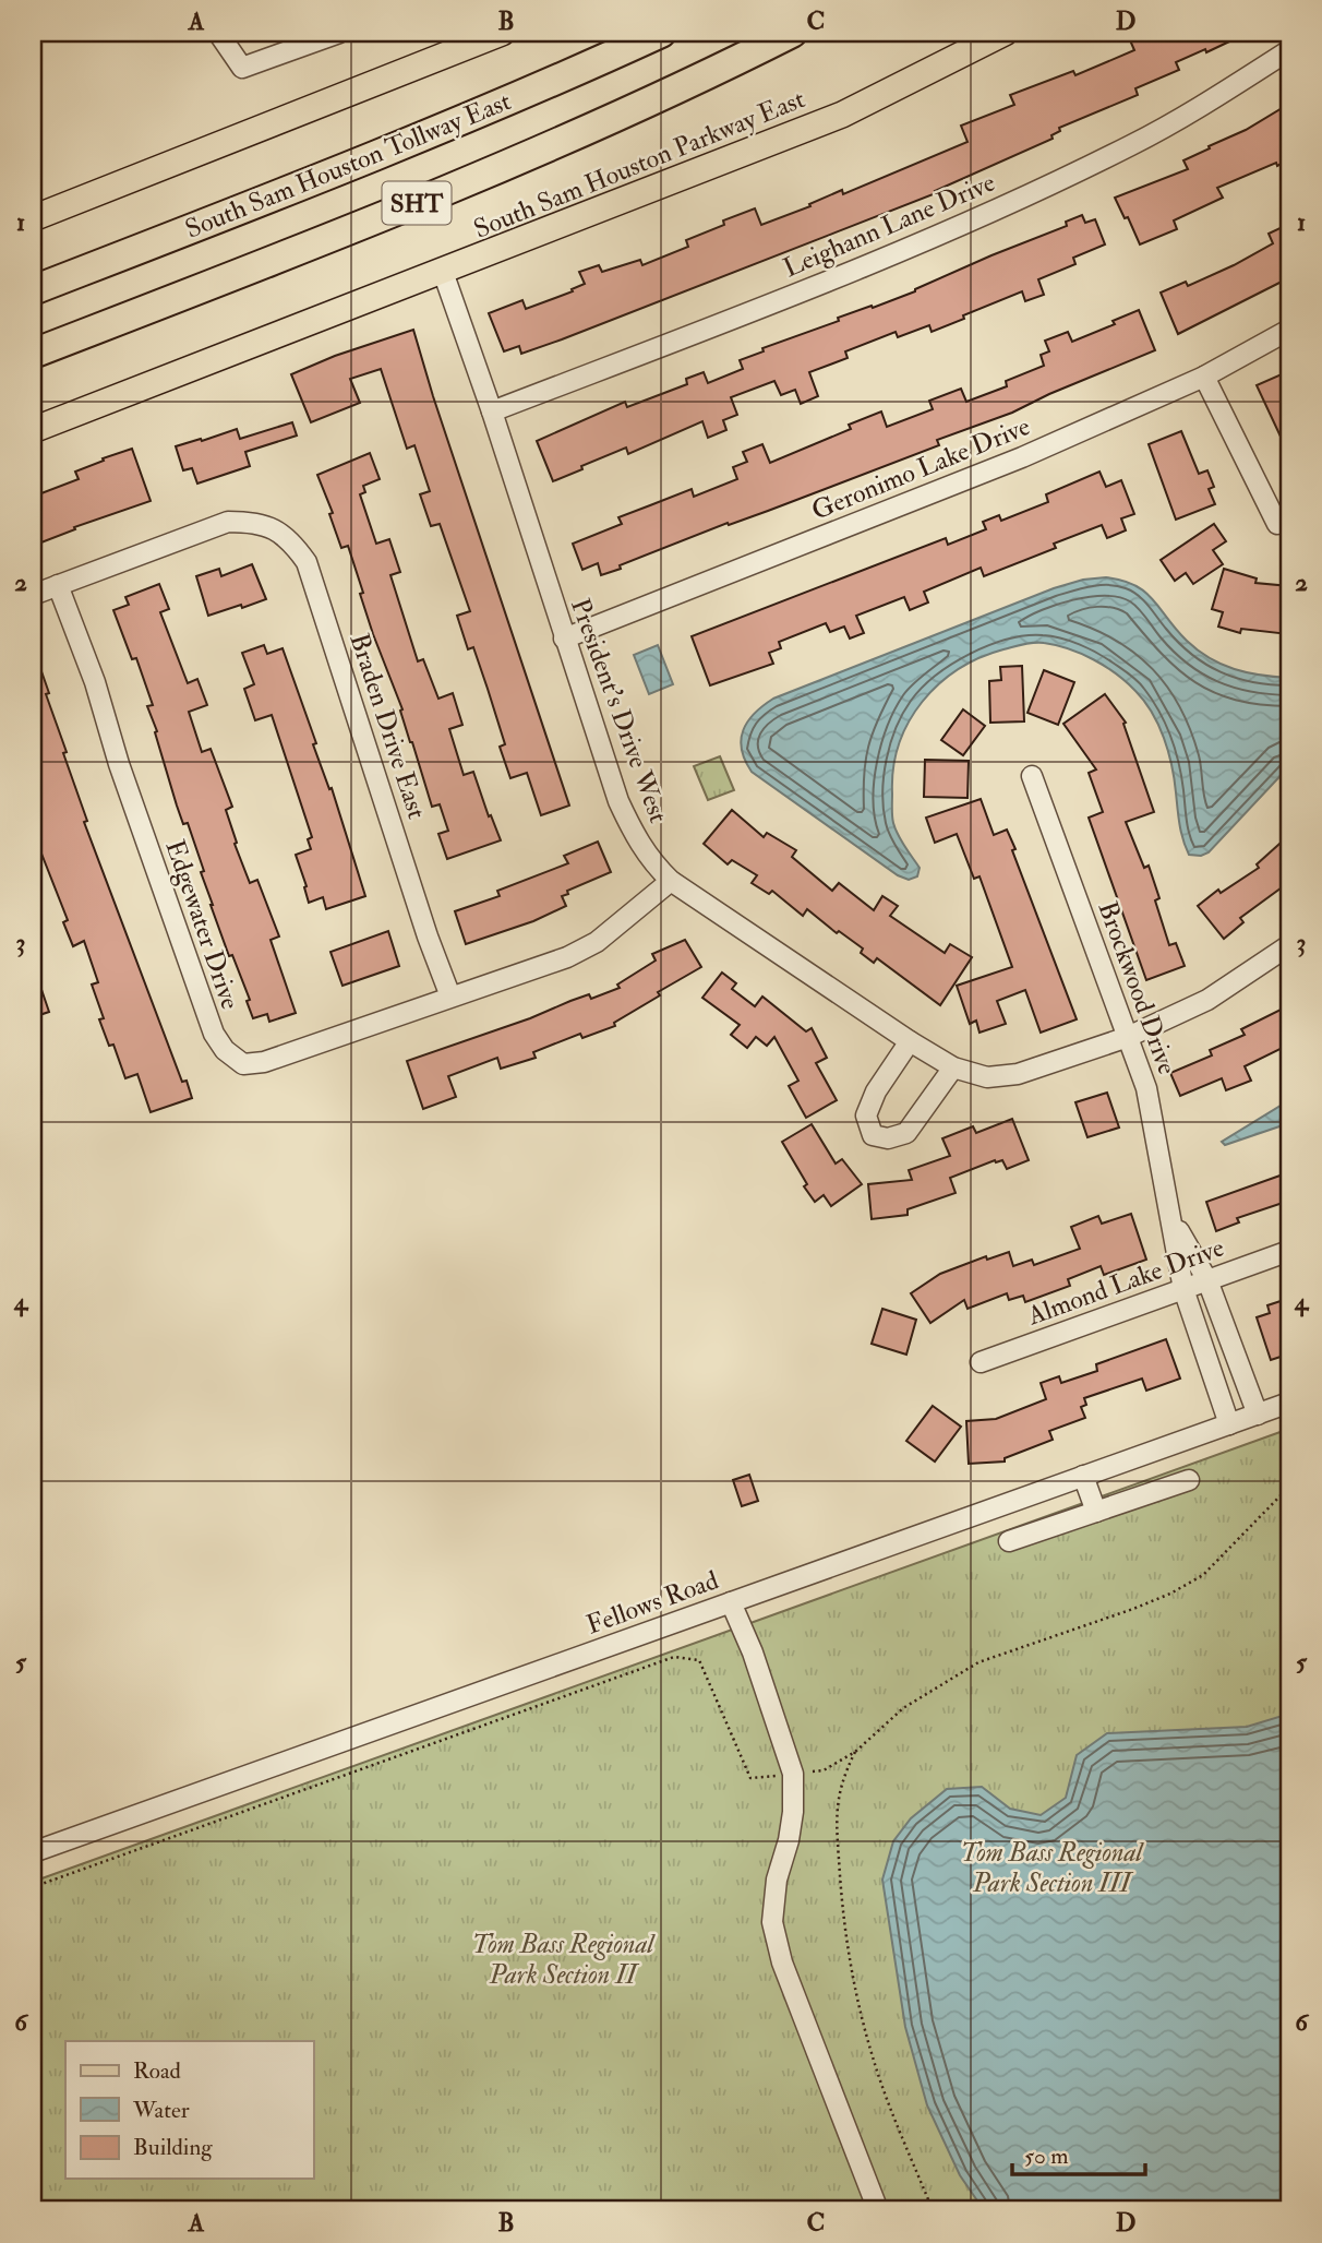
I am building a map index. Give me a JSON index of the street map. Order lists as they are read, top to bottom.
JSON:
{
  "streets": {
    "highway": ["South Sam Houston Tollway East", "SHT"],
    "main road": ["South Sam Houston Parkway East"],
    "street": [
      "Leighann Lane Drive",
      "Geronimo Lake Drive",
      "President's Drive West",
      "Braden Drive East",
      "Edgewater Drive",
      "Brockwood Drive",
      "Almond Lake Drive",
      "Fellows Road"
    ]
  },
  "crossings": [
    ["South Sam Houston Parkway East", "President's Drive West"],
    ["Leighann Lane Drive", "President's Drive West"],
    ["Geronimo Lake Drive", "President's Drive West"],
    ["President's Drive West", "Edgewater Drive"],
    ["President's Drive West", "Brockwood Drive"],
    ["Braden Drive East", "Edgewater Drive"],
    ["Brockwood Drive", "Almond Lake Drive"],
    ["Brockwood Drive", "Fellows Road"]
  ],
  "parks": ["Tom Bass Regional Park Section III", "Tom Bass Regional Park Section II"],
  "legend": ["Road", "Water", "Building"],
  "scale_bar": "50 m",
  "grid": {
    "columns": [
      "A",
      "B",
      "C",
      "D"
    ],
    "rows": [
      "1",
      "2",
      "3",
      "4",
      "5",
      "6"
    ]
  }
}
